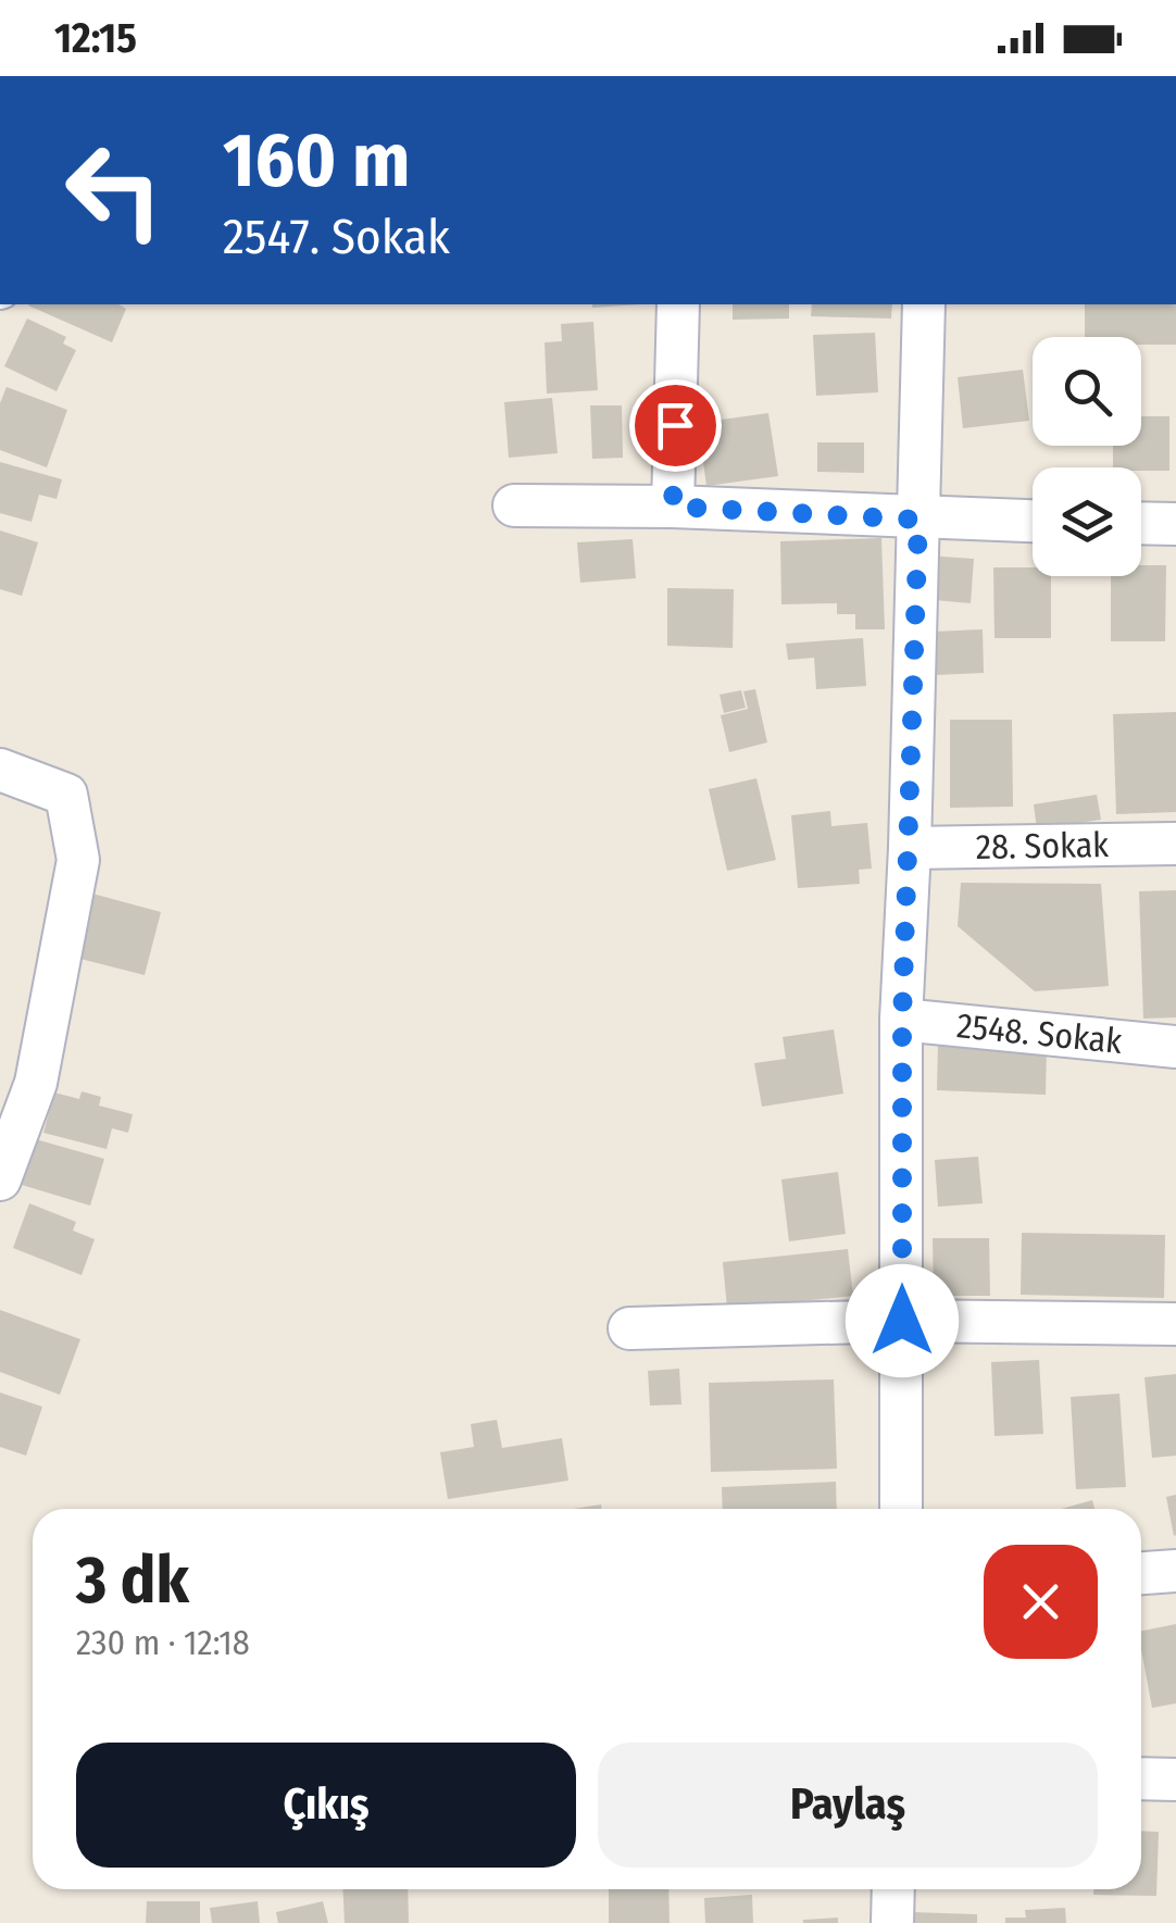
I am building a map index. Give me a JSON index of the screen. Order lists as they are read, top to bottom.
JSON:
{
  "streets": {
    "street": ["28. Sokak", "2548. Sokak"]
  },
  "page": {
    "status": "12:15",
    "turn": ["160 m", "2547. Sokak"],
    "heading": ["3 dk", "230 m · 12:18"],
    "buttons": ["Çıkış", "Paylaş"]
  }
}
